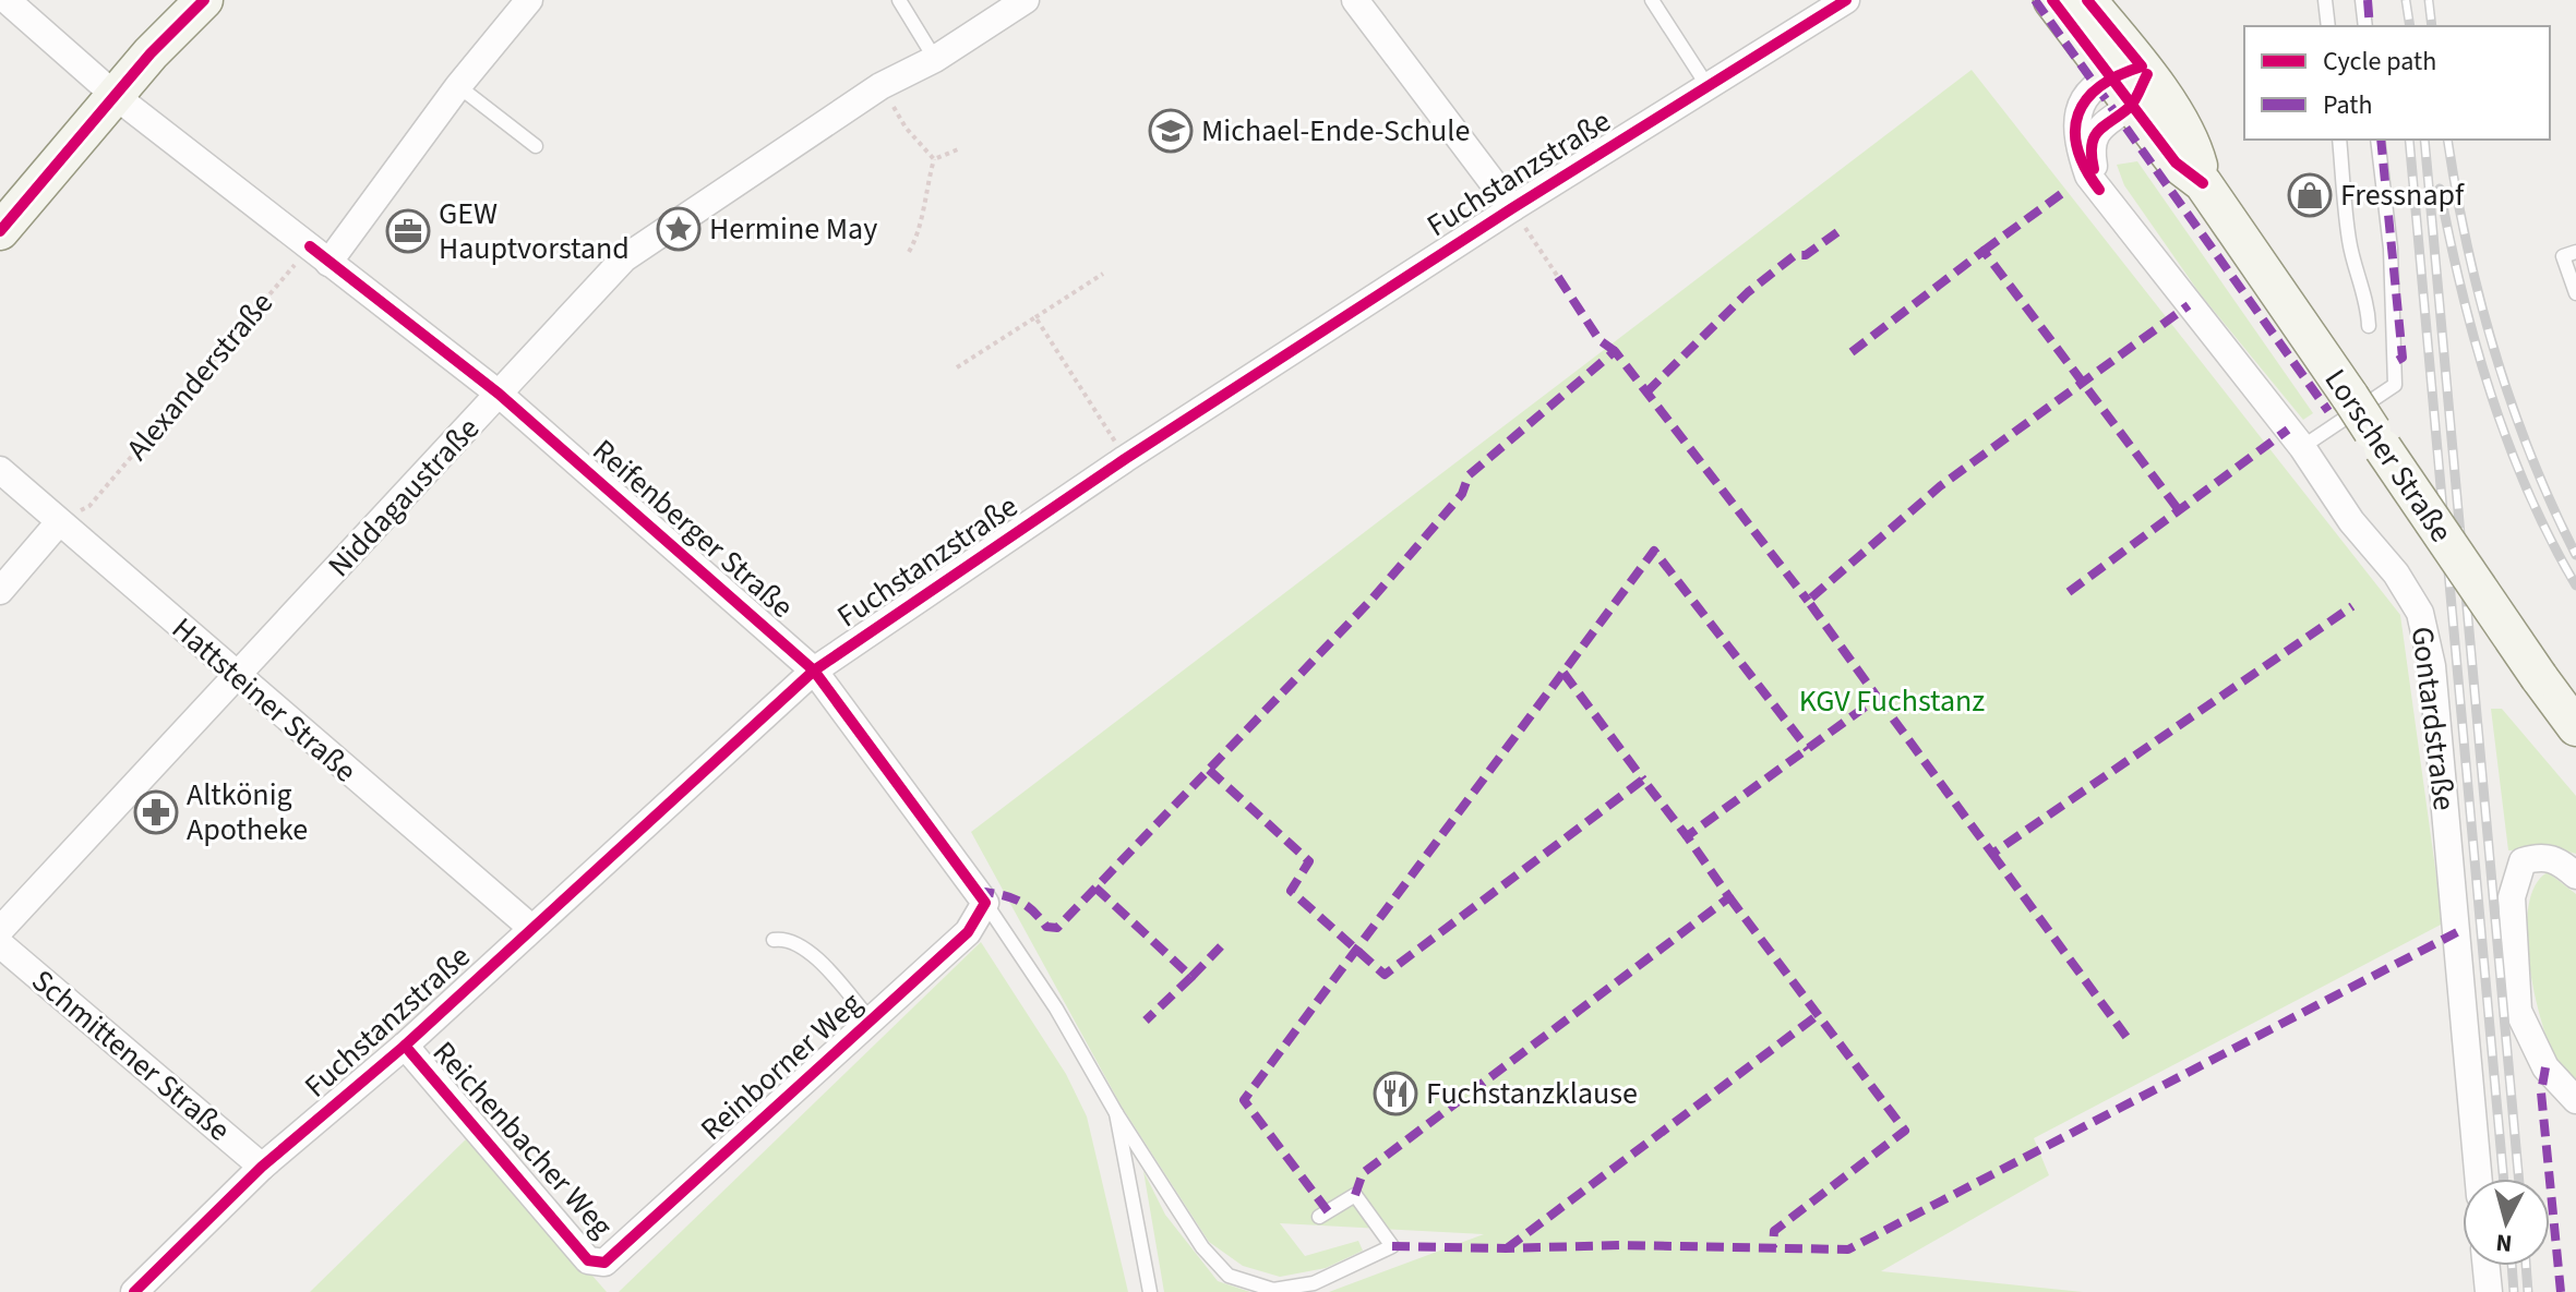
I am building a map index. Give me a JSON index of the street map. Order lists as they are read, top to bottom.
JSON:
{
  "streets": {
    "main road": ["Lorscher Straße"],
    "street": [
      "Fuchstanzstraße",
      "Niddagaustraße",
      "Reifenberger Straße",
      "Hattsteiner Straße",
      "Gontardstraße",
      "Schmittener Straße",
      "Reinborner Weg",
      "Reichenbacher Weg"
    ],
    "path": ["Alexanderstraße"]
  },
  "crossings": [
    ["Fuchstanzstraße", "Reifenberger Straße"],
    ["Fuchstanzstraße", "Hattsteiner Straße"],
    ["Fuchstanzstraße", "Schmittener Straße"],
    ["Fuchstanzstraße", "Reichenbacher Weg"],
    ["Alexanderstraße", "Reifenberger Straße"],
    ["Lorscher Straße", "Gontardstraße"],
    ["Niddagaustraße", "Reifenberger Straße"],
    ["Niddagaustraße", "Hattsteiner Straße"],
    ["Reifenberger Straße", "Reinborner Weg"],
    ["Reinborner Weg", "Reichenbacher Weg"]
  ],
  "parks": ["KGV Fuchstanz"],
  "places": {
    "school or university": ["Michael-Ende-Schule"],
    "shop": ["Fressnapf"],
    "place": ["Hermine May"],
    "office": ["GEW Hauptvorstand"],
    "pharmacy": ["Altkönig Apotheke"],
    "restaurant": ["Fuchstanzklause"]
  },
  "legend": ["Cycle path", "Path"],
  "north": "bottom"
}
